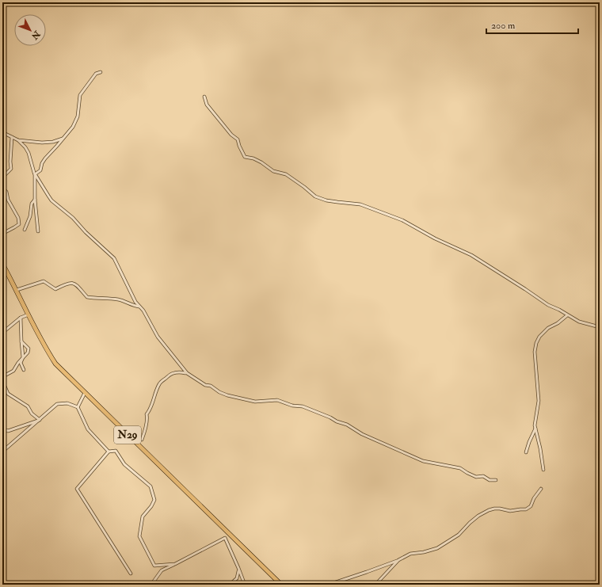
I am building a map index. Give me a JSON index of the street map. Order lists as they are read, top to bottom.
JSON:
{
  "streets": {
    "main road": ["N29"]
  },
  "scale_bar": "200 m",
  "north": "bottom right"
}
